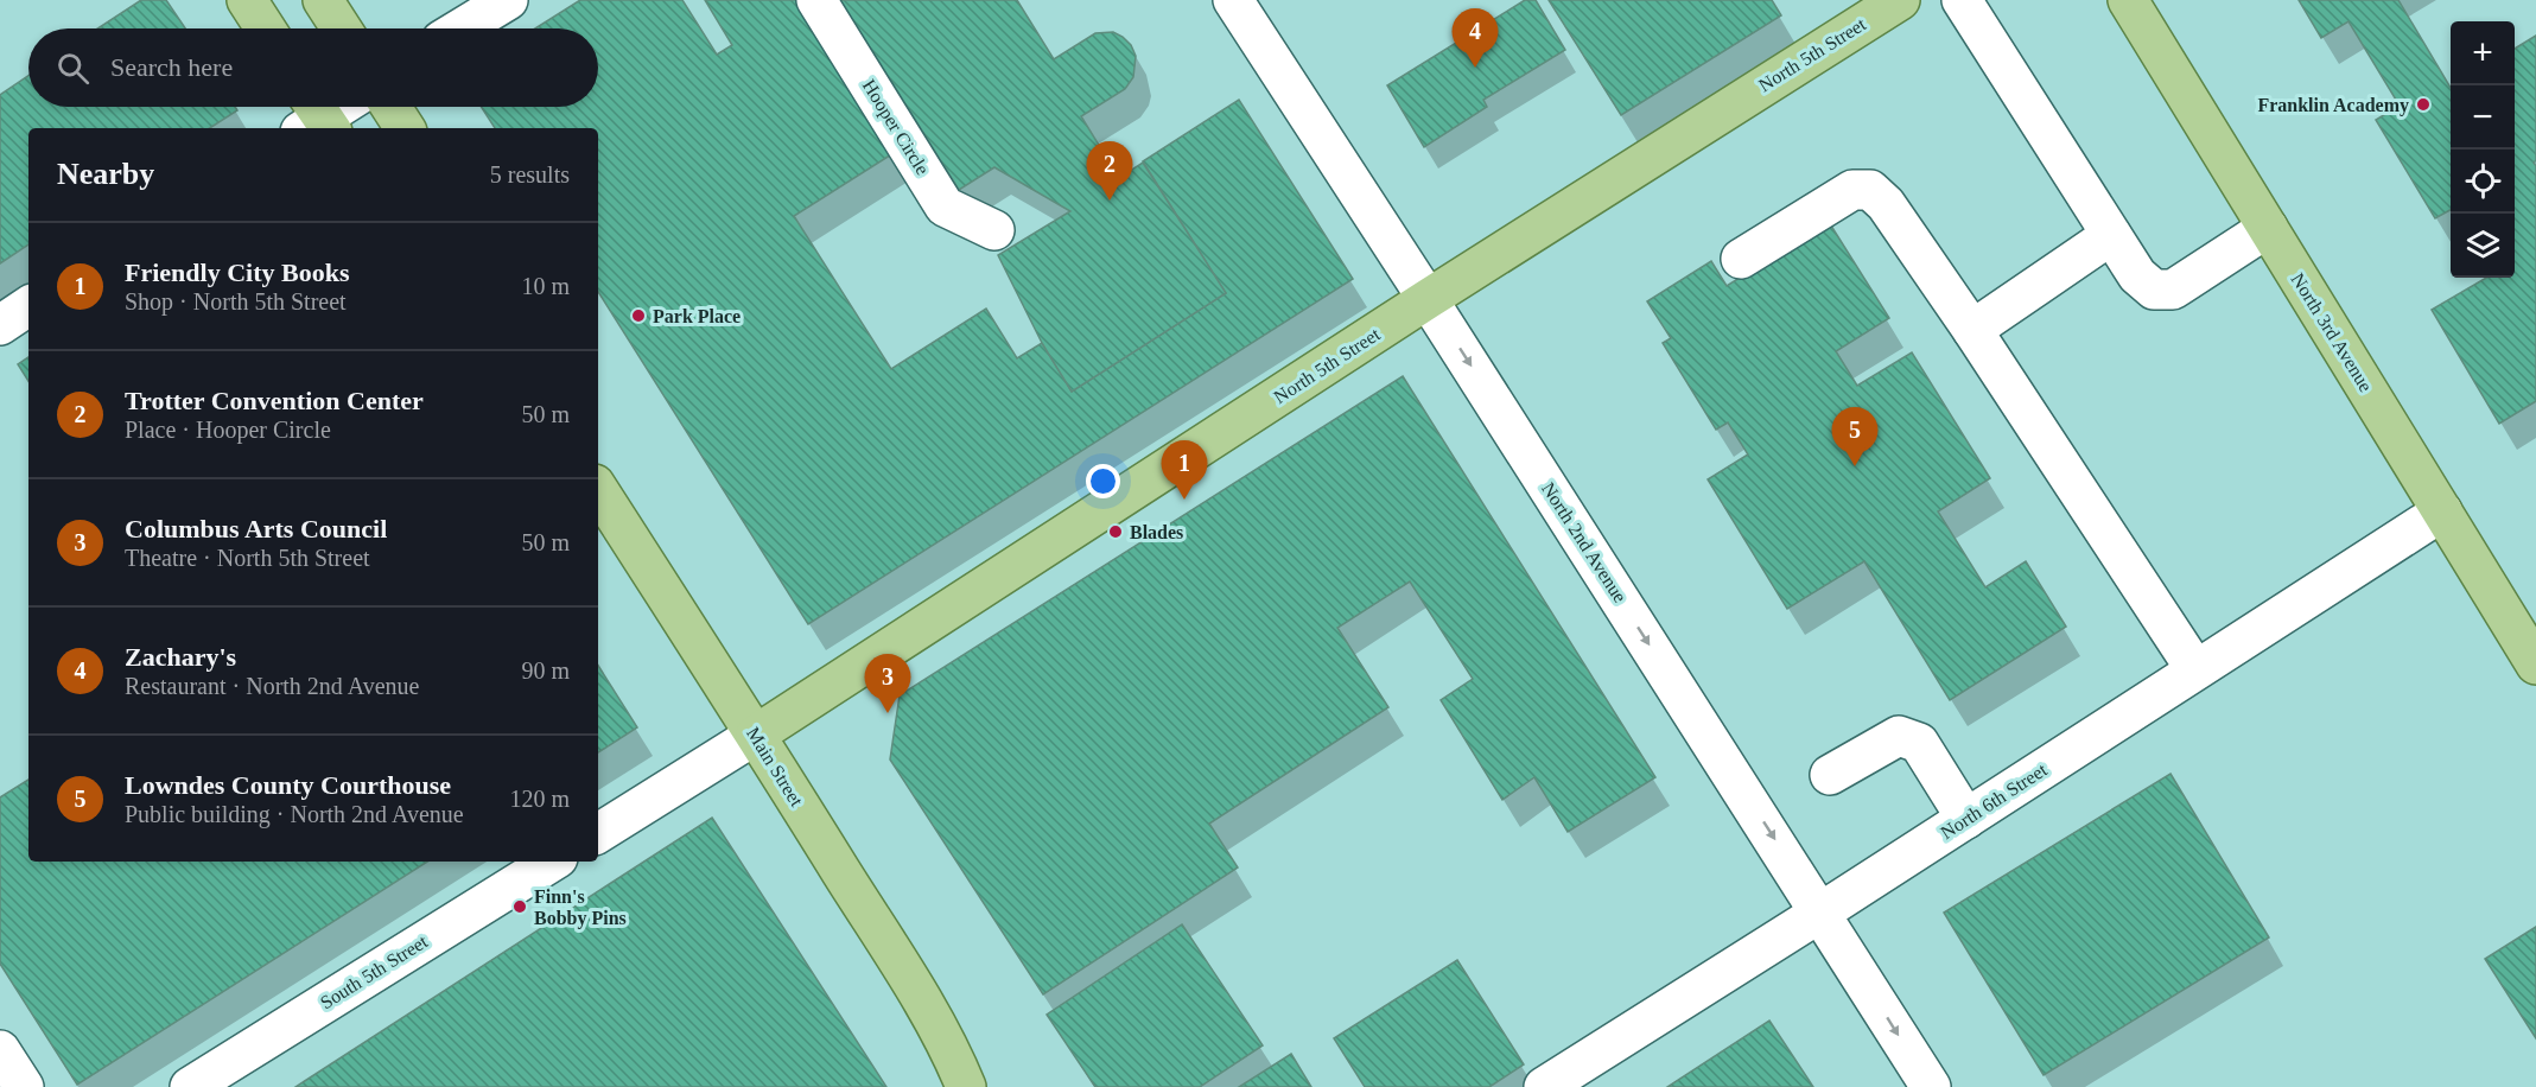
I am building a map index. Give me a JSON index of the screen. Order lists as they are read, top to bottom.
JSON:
{
  "streets": {
    "main road": ["North 5th Street", "North 3rd Avenue", "Main Street"],
    "street": [
      "Hooper Circle",
      "North 2nd Avenue",
      "North 6th Street",
      "South 5th Street"
    ]
  },
  "crossings": [
    ["North 5th Street", "North 2nd Avenue"],
    ["North 5th Street", "Main Street"],
    ["North 3rd Avenue", "North 6th Street"],
    ["North 2nd Avenue", "North 6th Street"]
  ],
  "one_way": ["North 2nd Avenue"],
  "places": [
    "Franklin Academy",
    "Park Place",
    "Blades",
    "Finn's Bobby Pins"
  ],
  "page": {
    "pins": [
      "4",
      "2",
      "5",
      "1",
      "3"
    ],
    "map_buttons": ["+", "−"],
    "search": "Search here",
    "heading": ["Nearby", "5 results"],
    "list": [
      {
        "mark": "1",
        "name": "Friendly City Books",
        "note": "Shop · North 5th Street",
        "value": "10 m"
      },
      {
        "mark": "2",
        "name": "Trotter Convention Center",
        "note": "Place · Hooper Circle",
        "value": "50 m"
      },
      {
        "mark": "3",
        "name": "Columbus Arts Council",
        "note": "Theatre · North 5th Street",
        "value": "50 m"
      },
      {
        "mark": "4",
        "name": "Zachary's",
        "note": "Restaurant · North 2nd Avenue",
        "value": "90 m"
      },
      {
        "mark": "5",
        "name": "Lowndes County Courthouse",
        "note": "Public building · North 2nd Avenue",
        "value": "120 m"
      }
    ]
  }
}
